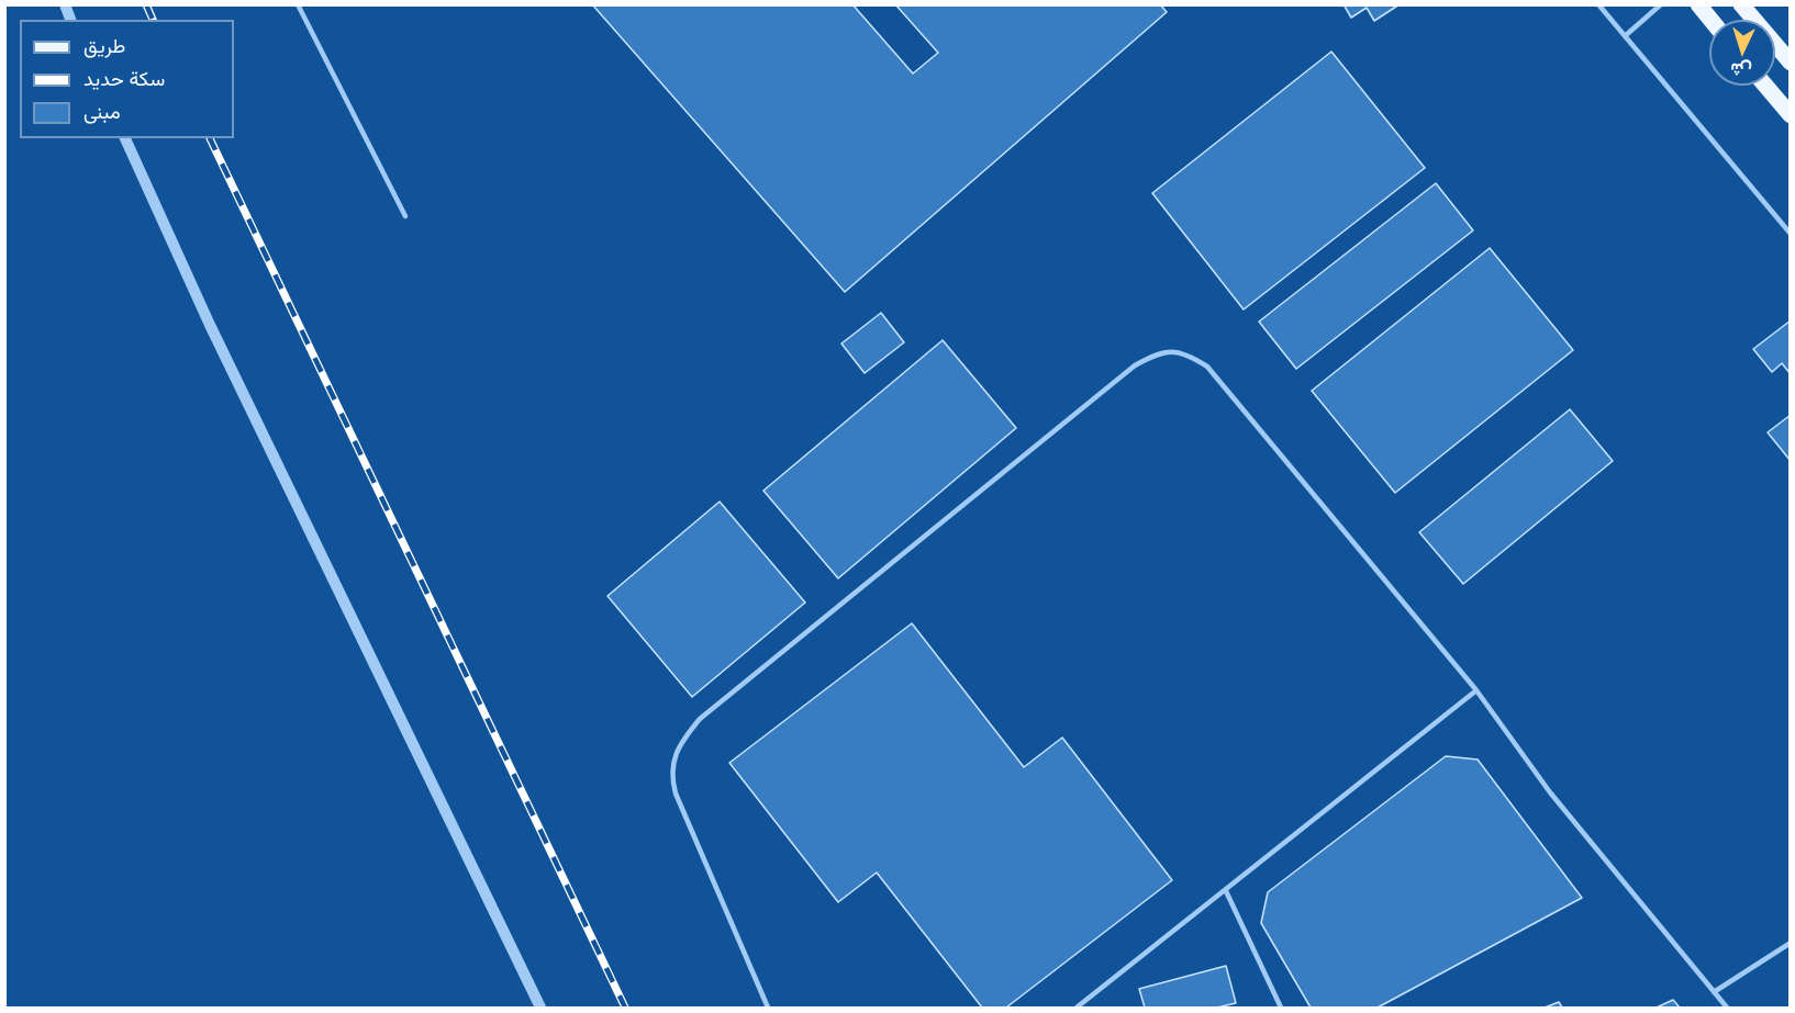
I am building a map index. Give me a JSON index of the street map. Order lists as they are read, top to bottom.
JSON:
{
  "legend": ["طريق", "سكة حديد", "مبنى"],
  "north": "bottom"
}
